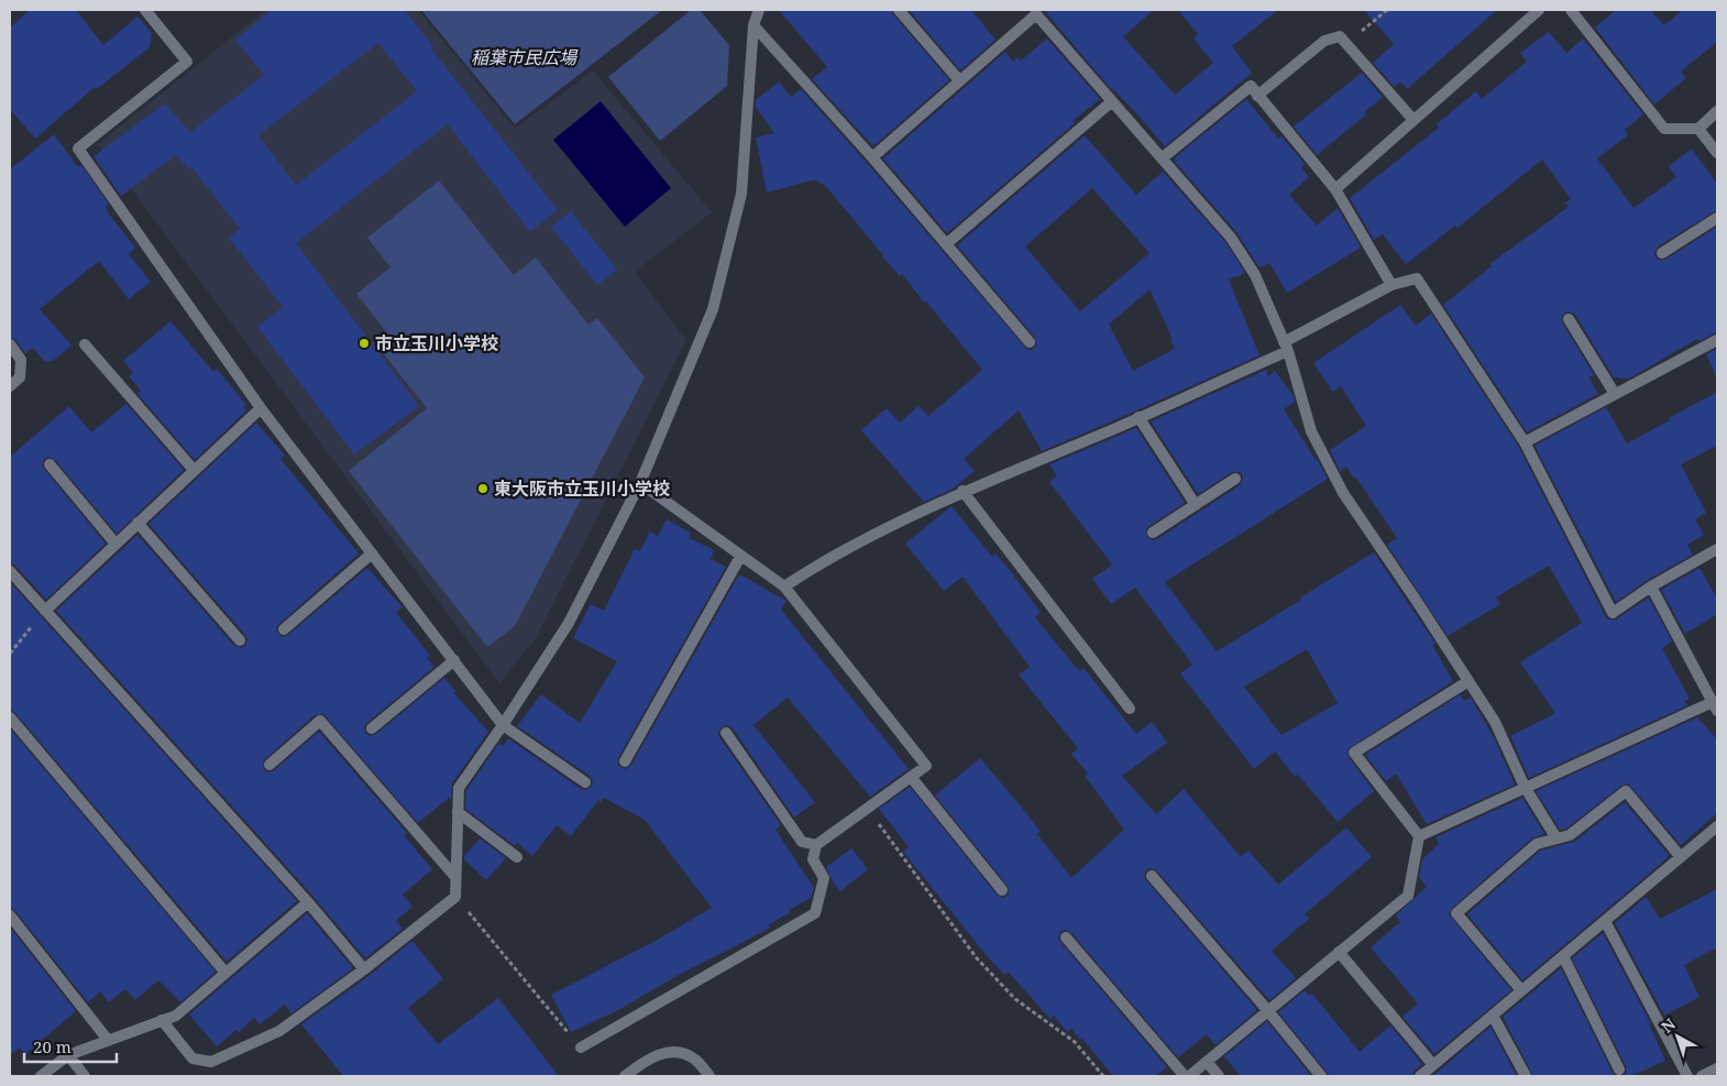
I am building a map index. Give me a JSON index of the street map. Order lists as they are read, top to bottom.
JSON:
{
  "parks": ["稲葉市民広場"],
  "places": ["市立玉川小学校", "東大阪市立玉川小学校"],
  "scale_bar": "20 m",
  "north": "top left"
}
